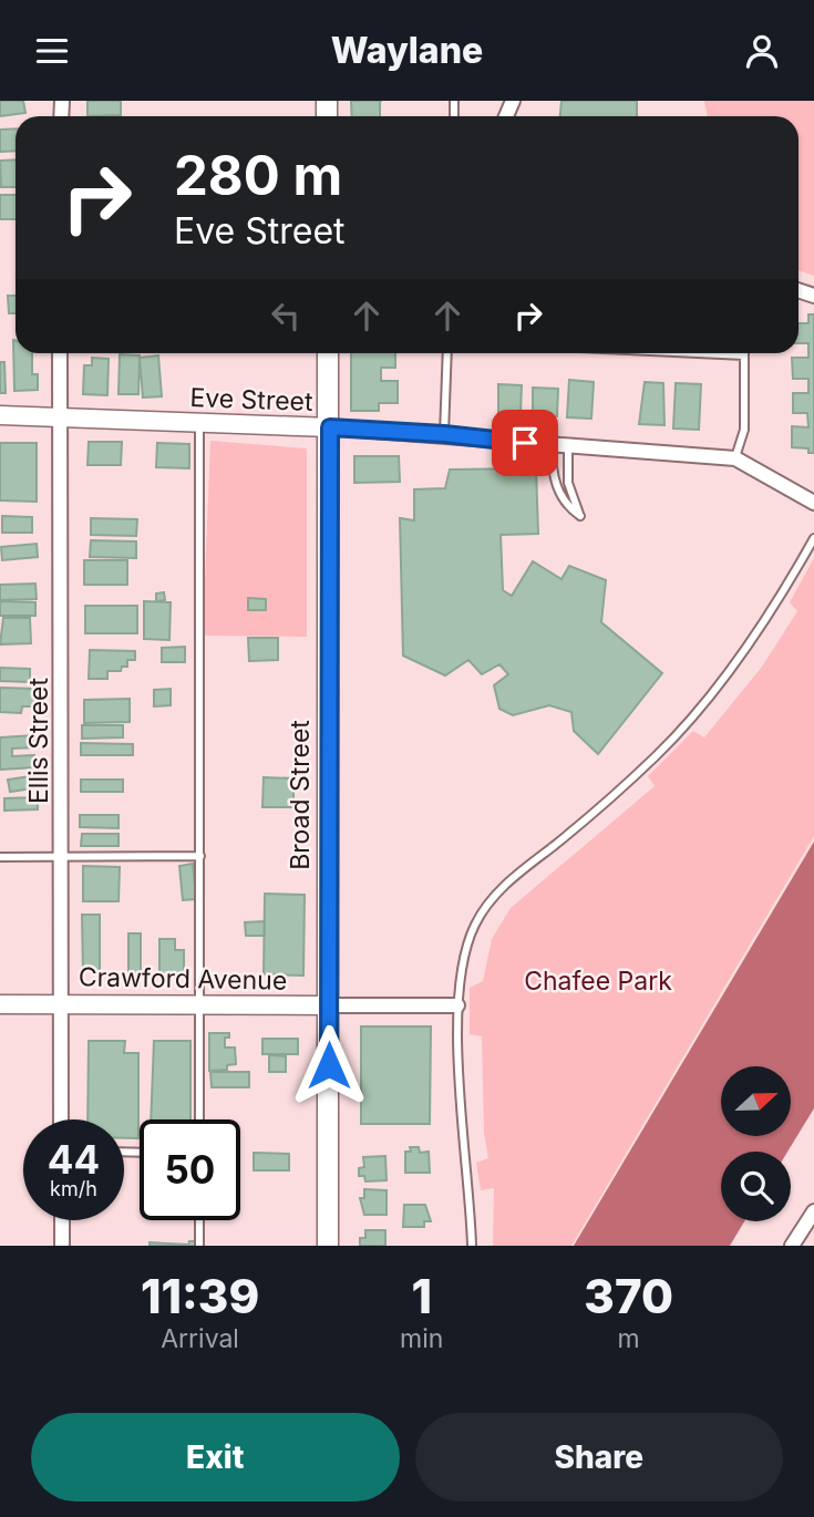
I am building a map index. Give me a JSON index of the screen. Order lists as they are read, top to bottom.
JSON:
{
  "streets": {
    "main road": ["Broad Street"],
    "street": ["Eve Street", "Ellis Street", "Crawford Avenue"]
  },
  "crossings": [
    ["Eve Street", "Ellis Street"],
    ["Eve Street", "Broad Street"],
    ["Ellis Street", "Crawford Avenue"],
    ["Broad Street", "Crawford Avenue"]
  ],
  "parks": ["Chafee Park"],
  "north": "right",
  "page": {
    "header": "Waylane",
    "turn": ["280 m", "Eve Street"],
    "speed": "44 km/h",
    "limit": "50",
    "eta": [
      "11:39",
      "Arrival",
      "1",
      "min",
      "370",
      "m"
    ],
    "buttons": ["Exit", "Share"]
  }
}
